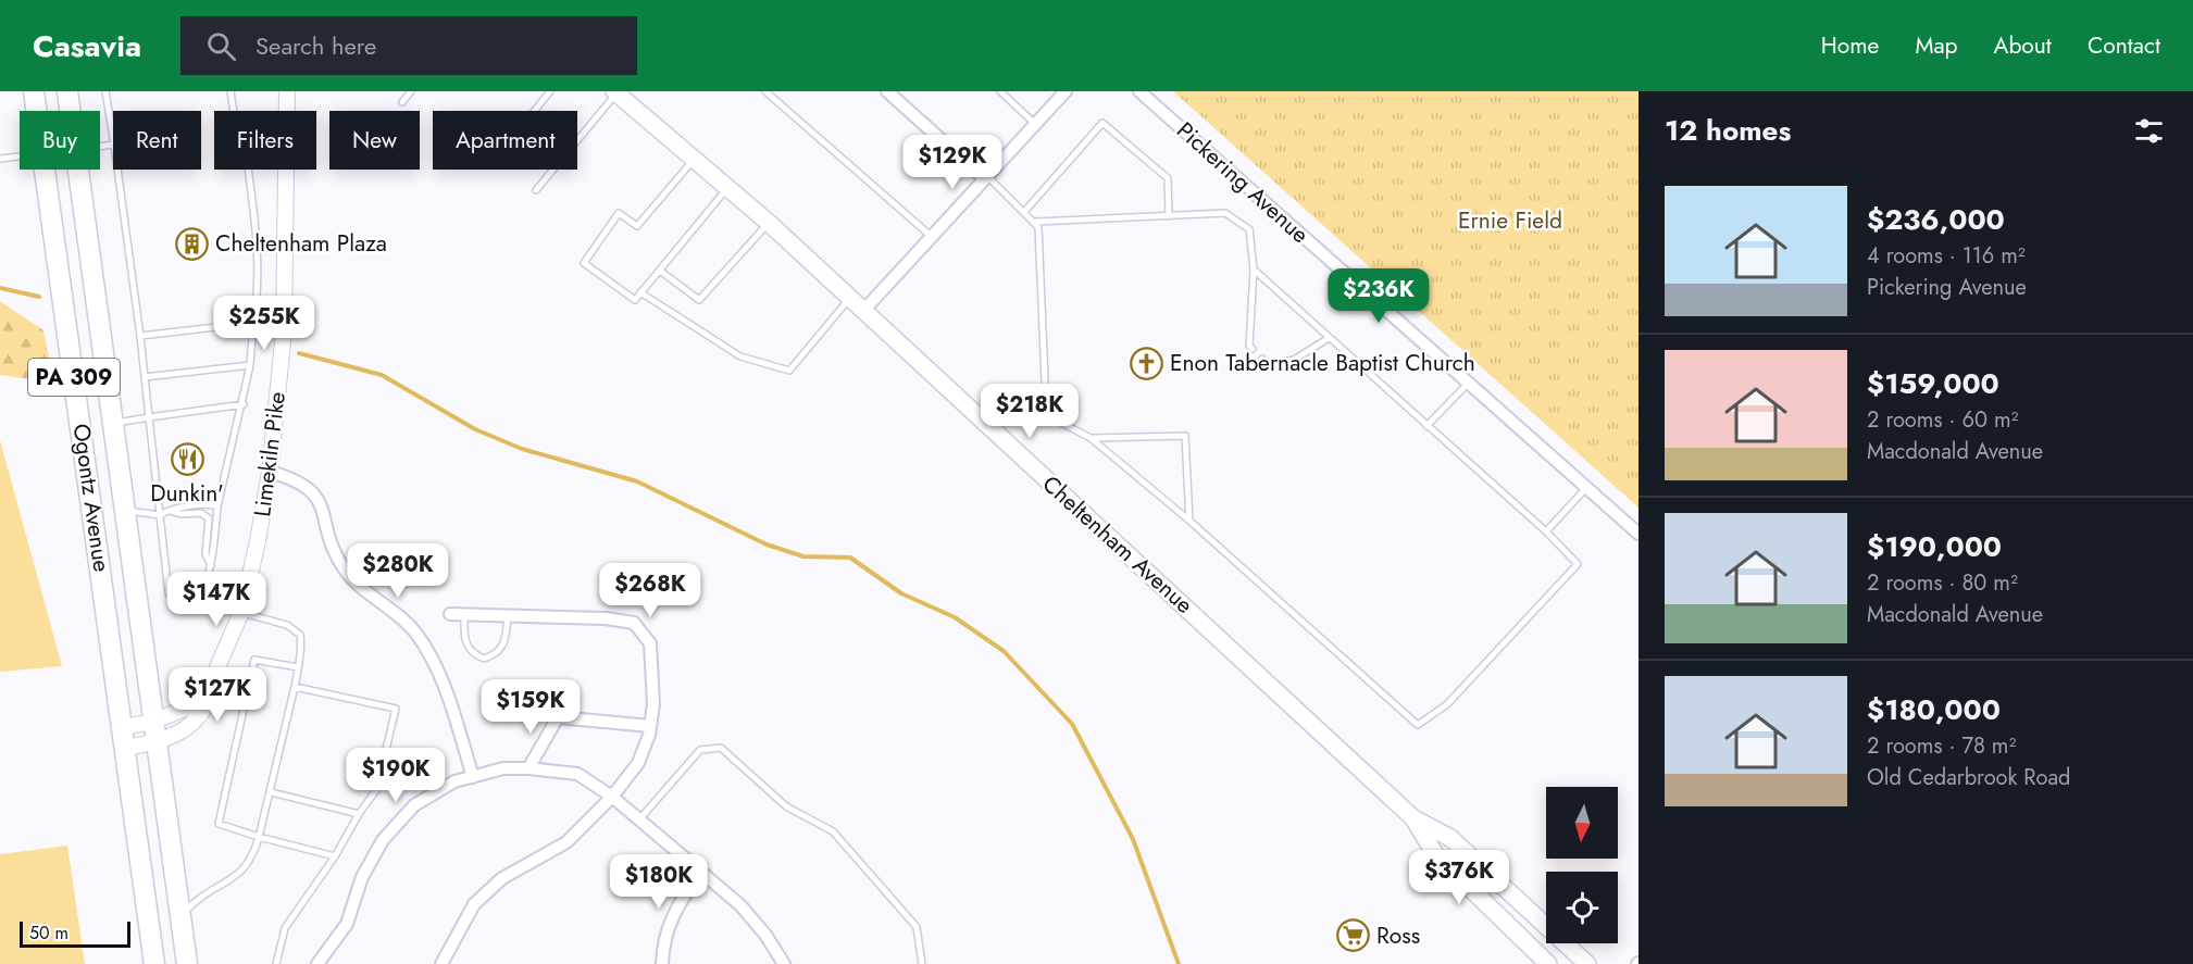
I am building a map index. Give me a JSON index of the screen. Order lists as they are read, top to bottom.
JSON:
{
  "streets": {
    "highway": ["PA 309", "Ogontz Avenue"],
    "main road": ["Cheltenham Avenue"],
    "street": ["Pickering Avenue", "Limekiln Pike"]
  },
  "crossings": [
    ["PA 309", "Limekiln Pike"],
    ["PA 309", "Ogontz Avenue"],
    ["Limekiln Pike", "Ogontz Avenue"]
  ],
  "parks": ["Ernie Field"],
  "places": {
    "building": ["Cheltenham Plaza"],
    "church": ["Enon Tabernacle Baptist Church"],
    "restaurant": ["Dunkin'"],
    "supermarket": ["Ross"]
  },
  "scale_bar": "50 m",
  "north": "bottom",
  "page": {
    "header": "Casavia",
    "search": "Search here",
    "nav": [
      "Home",
      "Map",
      "About",
      "Contact"
    ],
    "heading": "12 homes",
    "chip": [
      "Buy",
      "Rent",
      "Filters",
      "New",
      "Apartment"
    ],
    "price": [
      "$129K",
      "$236K",
      "$255K",
      "$218K",
      "$280K",
      "$268K",
      "$147K",
      "$127K",
      "$159K",
      "$190K",
      "$376K",
      "$180K"
    ],
    "list": [
      {
        "name": "$236,000",
        "note": "4 rooms · 116 m² · Pickering Avenue"
      },
      {
        "name": "$159,000",
        "note": "2 rooms · 60 m² · Macdonald Avenue"
      },
      {
        "name": "$190,000",
        "note": "2 rooms · 80 m² · Macdonald Avenue"
      },
      {
        "name": "$180,000",
        "note": "2 rooms · 78 m² · Old Cedarbrook Road"
      }
    ],
    "scale": "50 m"
  }
}
